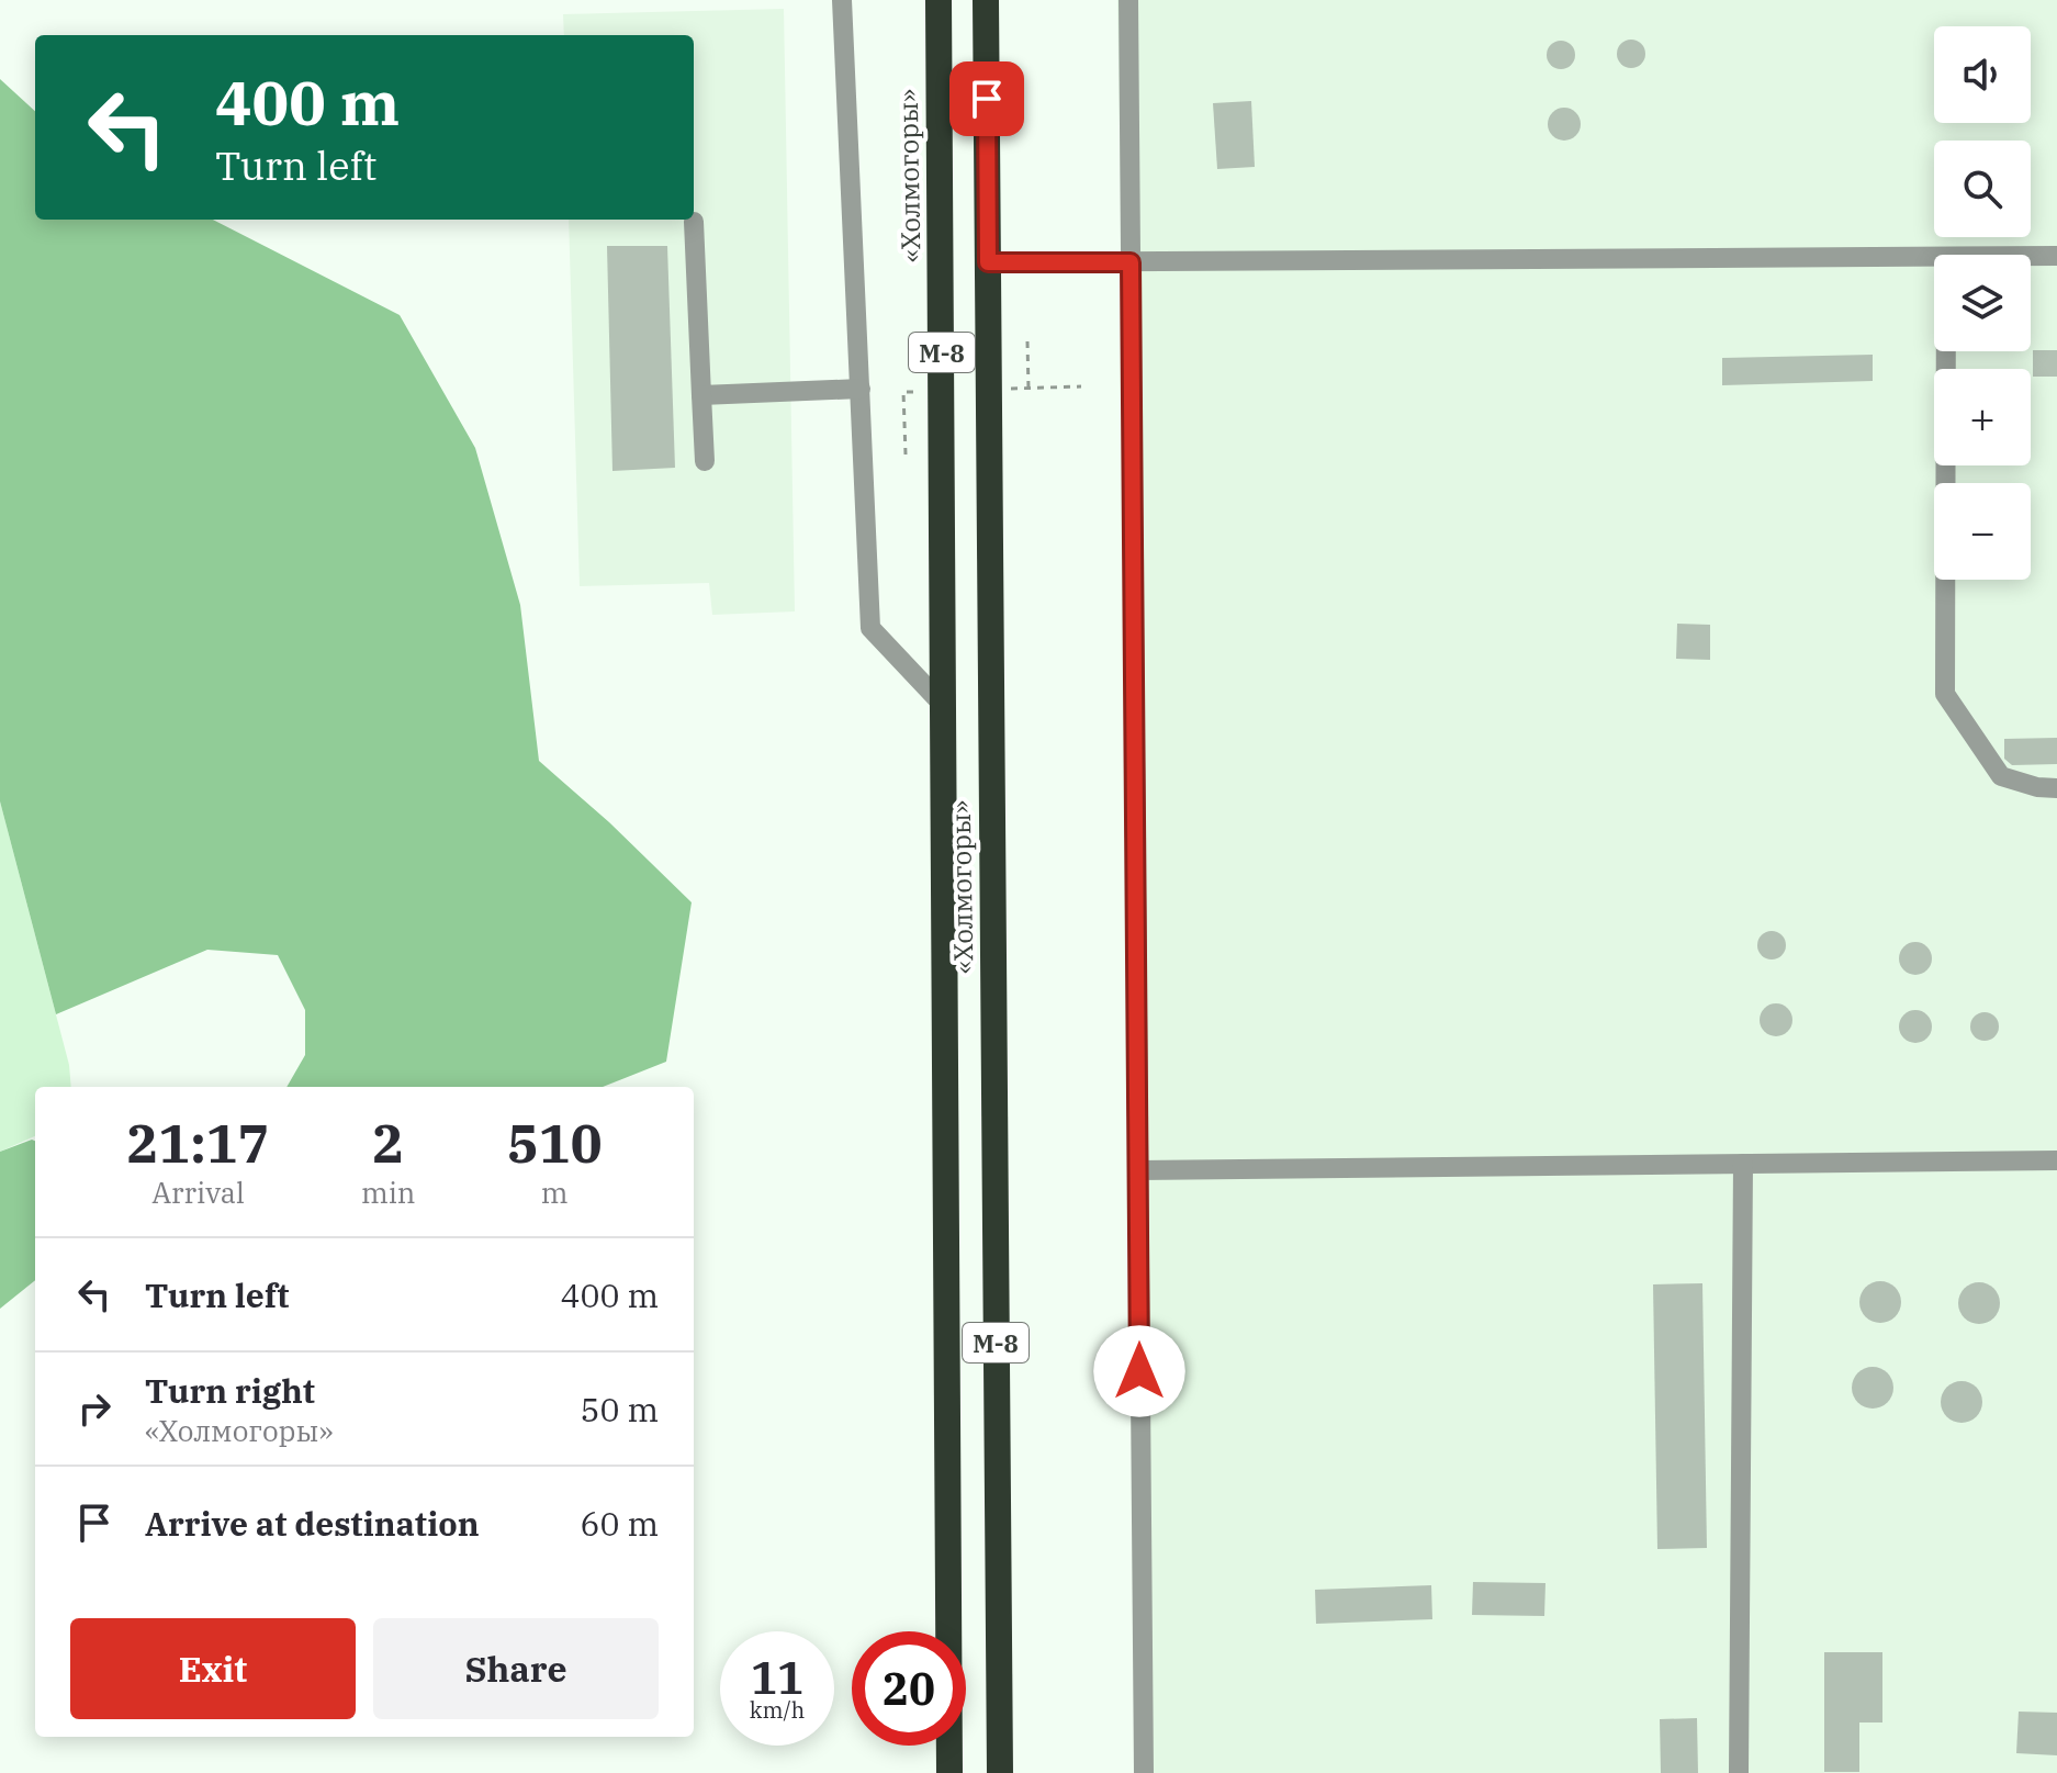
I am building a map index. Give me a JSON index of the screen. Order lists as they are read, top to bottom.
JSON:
{
  "streets": {
    "highway": ["«Холмогоры»", "М-8"]
  },
  "page": {
    "map_buttons": ["+", "−"],
    "turn": ["400 m", "Turn left"],
    "eta": [
      "21:17",
      "Arrival",
      "2",
      "min",
      "510",
      "m"
    ],
    "list": [
      {
        "name": "Turn left",
        "value": "400 m"
      },
      {
        "name": "Turn right",
        "note": "«Холмогоры»",
        "value": "50 m"
      },
      {
        "name": "Arrive at destination",
        "value": "60 m"
      }
    ],
    "buttons": ["Exit", "Share"],
    "speed": "11 km/h",
    "limit": "20"
  }
}
